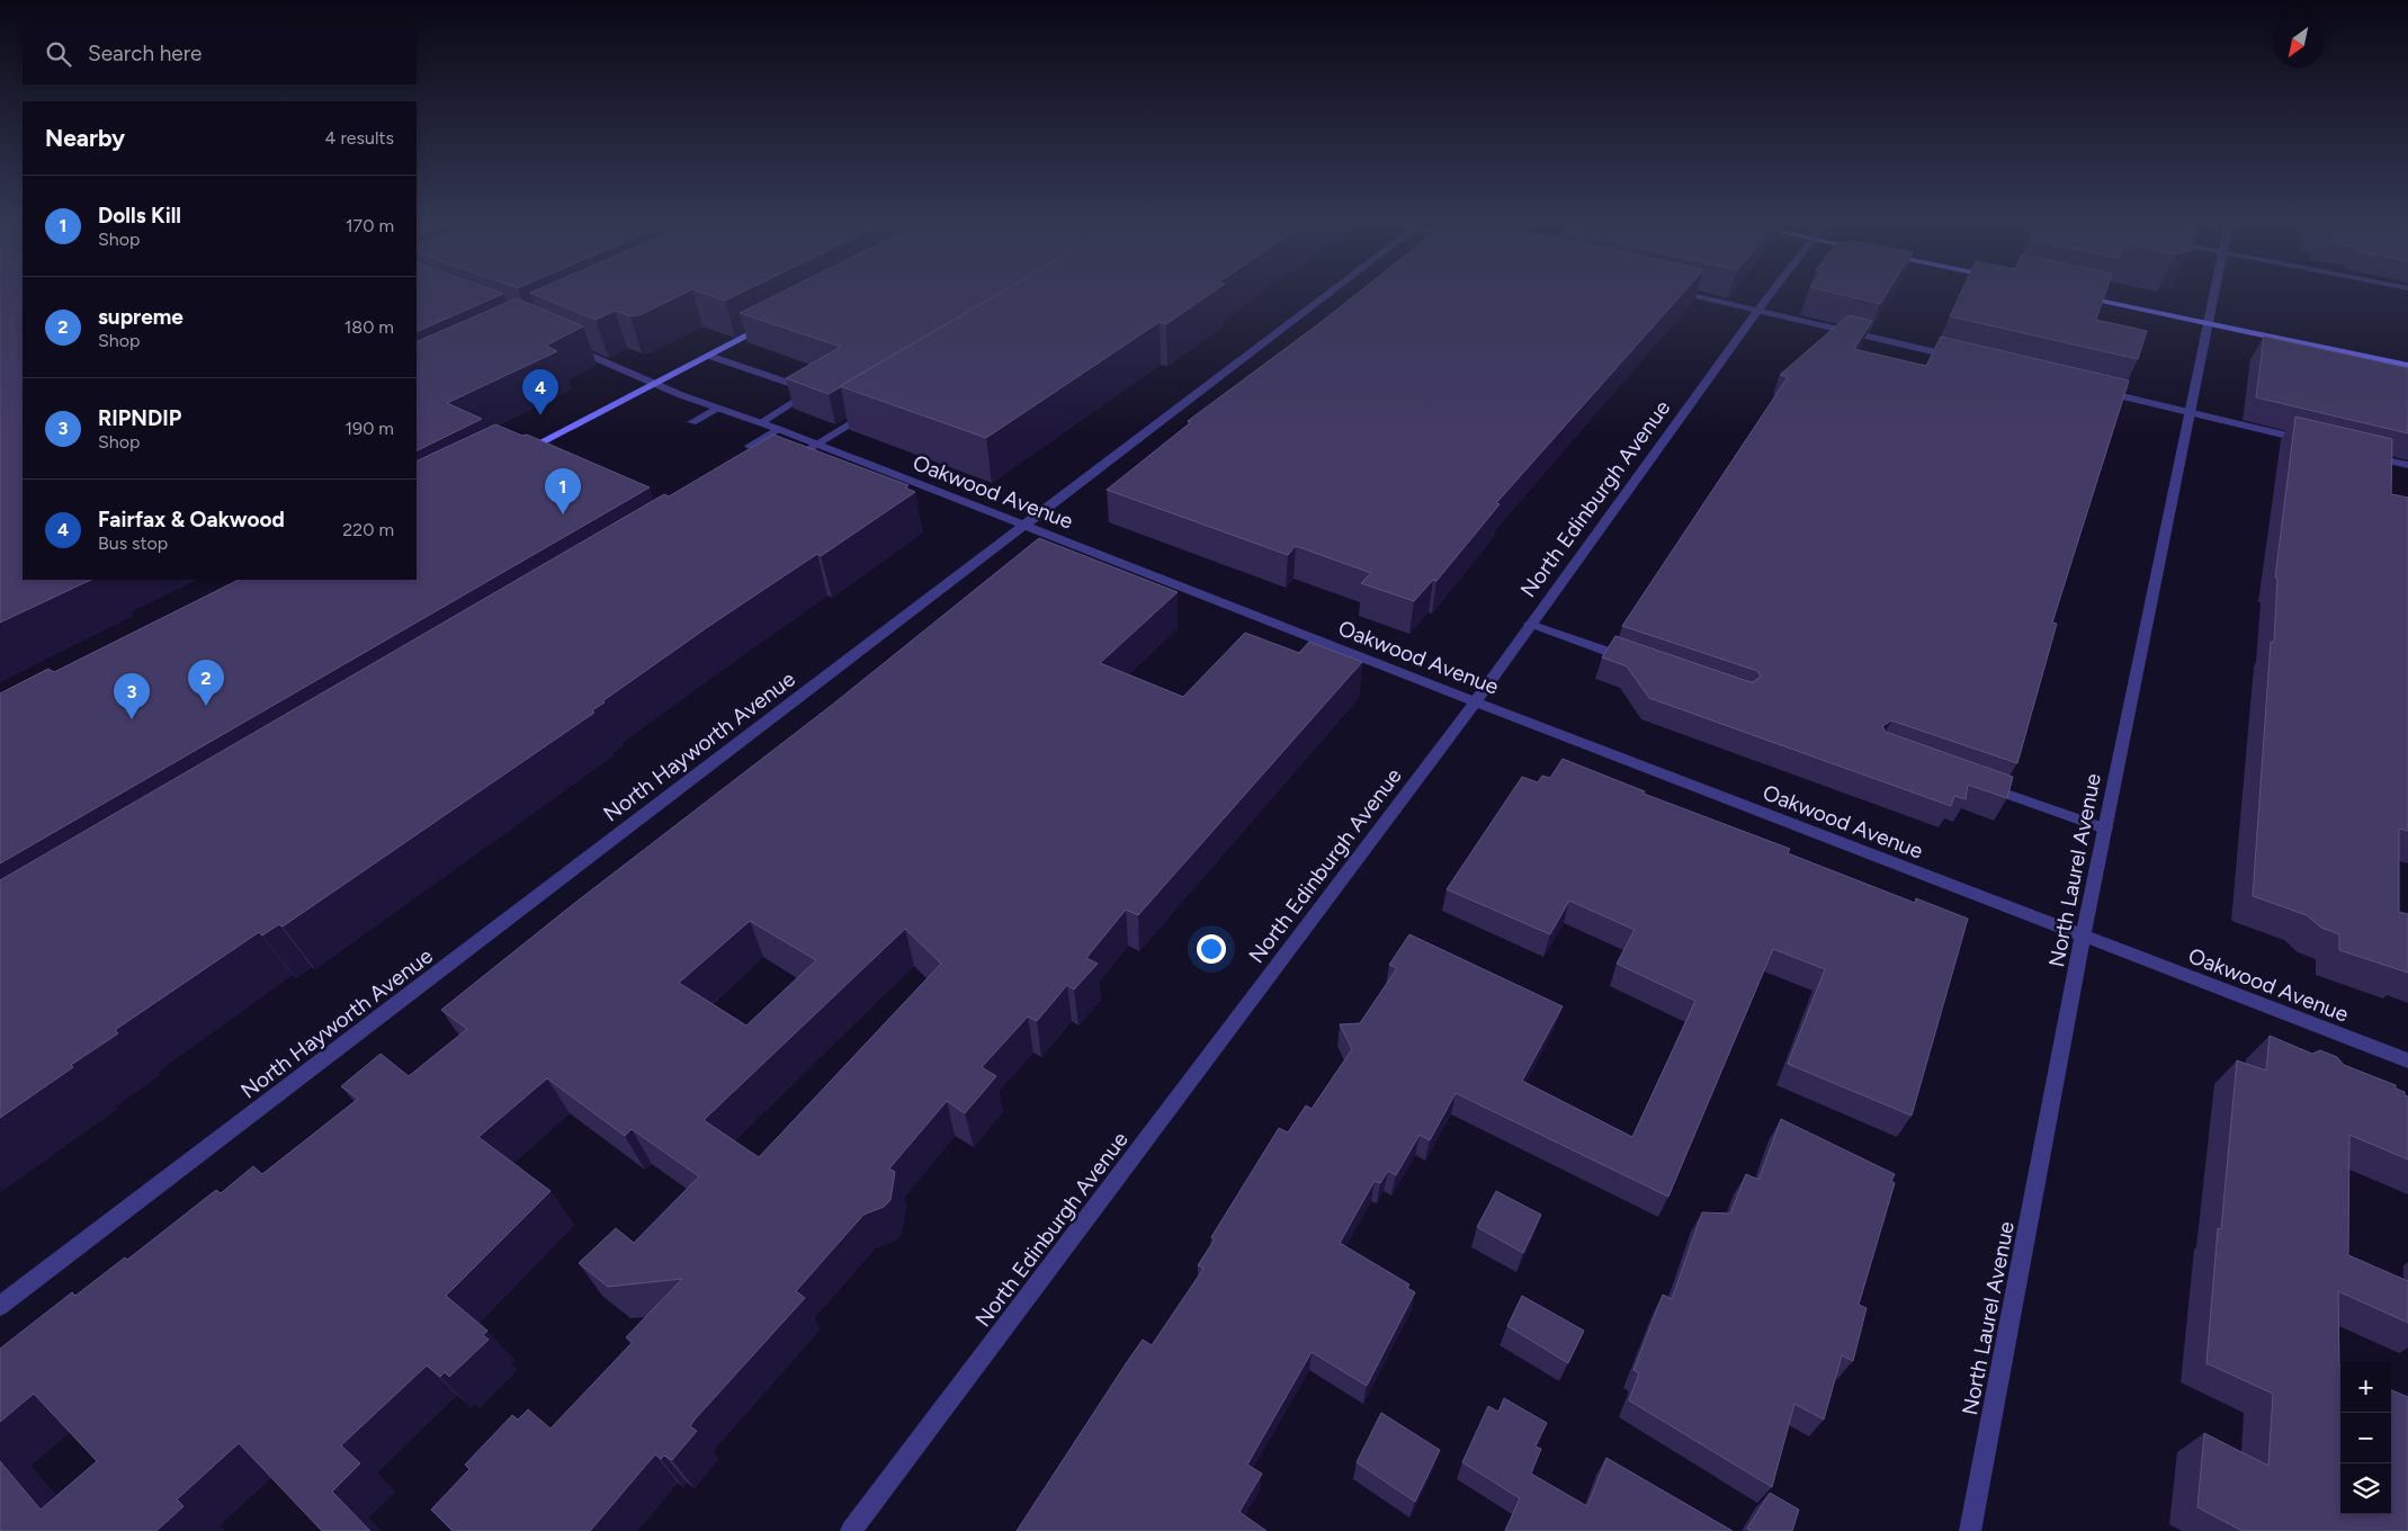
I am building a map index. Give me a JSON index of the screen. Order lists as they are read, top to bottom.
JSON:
{
  "streets": {
    "street": [
      "Oakwood Avenue",
      "North Edinburgh Avenue",
      "North Hayworth Avenue",
      "North Laurel Avenue"
    ]
  },
  "crossings": [
    ["Oakwood Avenue", "North Edinburgh Avenue"],
    ["Oakwood Avenue", "North Hayworth Avenue"],
    ["Oakwood Avenue", "North Laurel Avenue"]
  ],
  "north": "bottom left",
  "page": {
    "search": "Search here",
    "heading": ["Nearby", "4 results"],
    "list": [
      {
        "mark": "1",
        "name": "Dolls Kill",
        "note": "Shop",
        "value": "170 m"
      },
      {
        "mark": "2",
        "name": "supreme",
        "note": "Shop",
        "value": "180 m"
      },
      {
        "mark": "3",
        "name": "RIPNDIP",
        "note": "Shop",
        "value": "190 m"
      },
      {
        "mark": "4",
        "name": "Fairfax & Oakwood",
        "note": "Bus stop",
        "value": "220 m"
      }
    ],
    "pins": [
      "4",
      "1",
      "2",
      "3"
    ],
    "map_buttons": ["+", "−"]
  }
}
